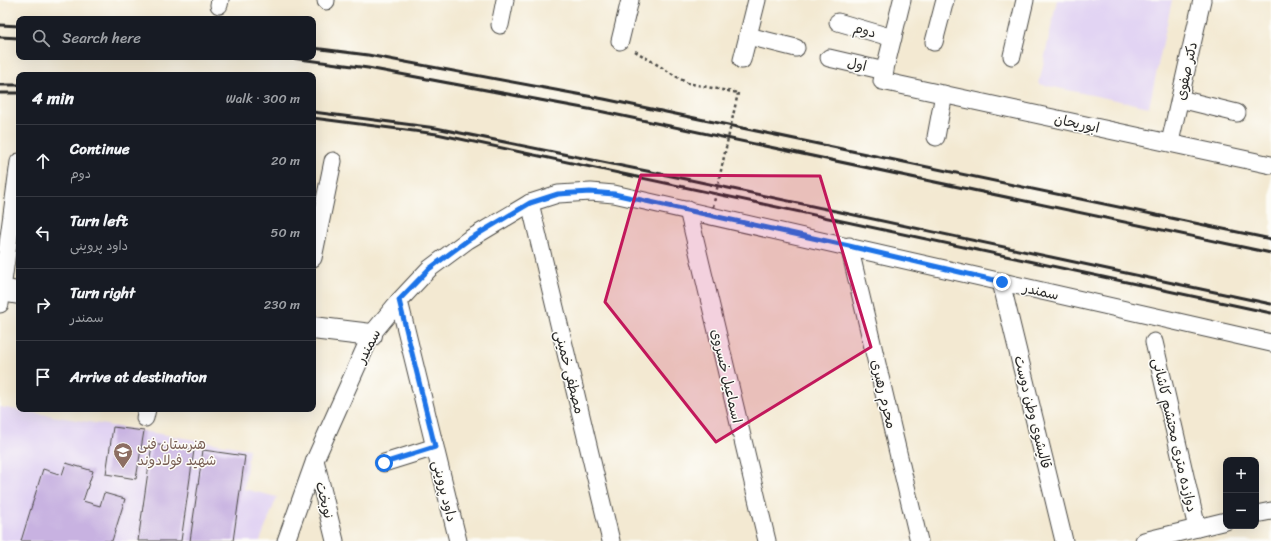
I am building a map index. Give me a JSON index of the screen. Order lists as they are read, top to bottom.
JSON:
{
  "streets": {
    "street": [
      "دوم",
      "اول",
      "دکتر صفوی",
      "ابوریحان",
      "سمندر",
      "مصطفی خمینی",
      "اسماعیل خسروی",
      "محرم رهبری",
      "قالیشوی وطن دوست",
      "دوازده متری محتشم کاشانی",
      "داود پروینی",
      "نوبخت"
    ]
  },
  "crossings": [
    ["اول", "ابوریحان"],
    ["دکتر صفوی", "ابوریحان"],
    ["سمندر", "مصطفی خمینی"],
    ["سمندر", "اسماعیل خسروی"],
    ["سمندر", "محرم رهبری"],
    ["سمندر", "قالیشوی وطن دوست"],
    ["سمندر", "داود پروینی"],
    ["سمندر", "نوبخت"]
  ],
  "places": {
    "school or university": ["هنرستان فنی شهید فولادوند"]
  },
  "page": {
    "search": "Search here",
    "heading": ["4 min", "Walk · 300 m"],
    "list": [
      ["Continue", "دوم", "20 m"],
      ["Turn left", "داود پروینی", "50 m"],
      ["Turn right", "سمندر", "230 m"],
      "Arrive at destination"
    ],
    "map_buttons": ["+", "−"]
  }
}
